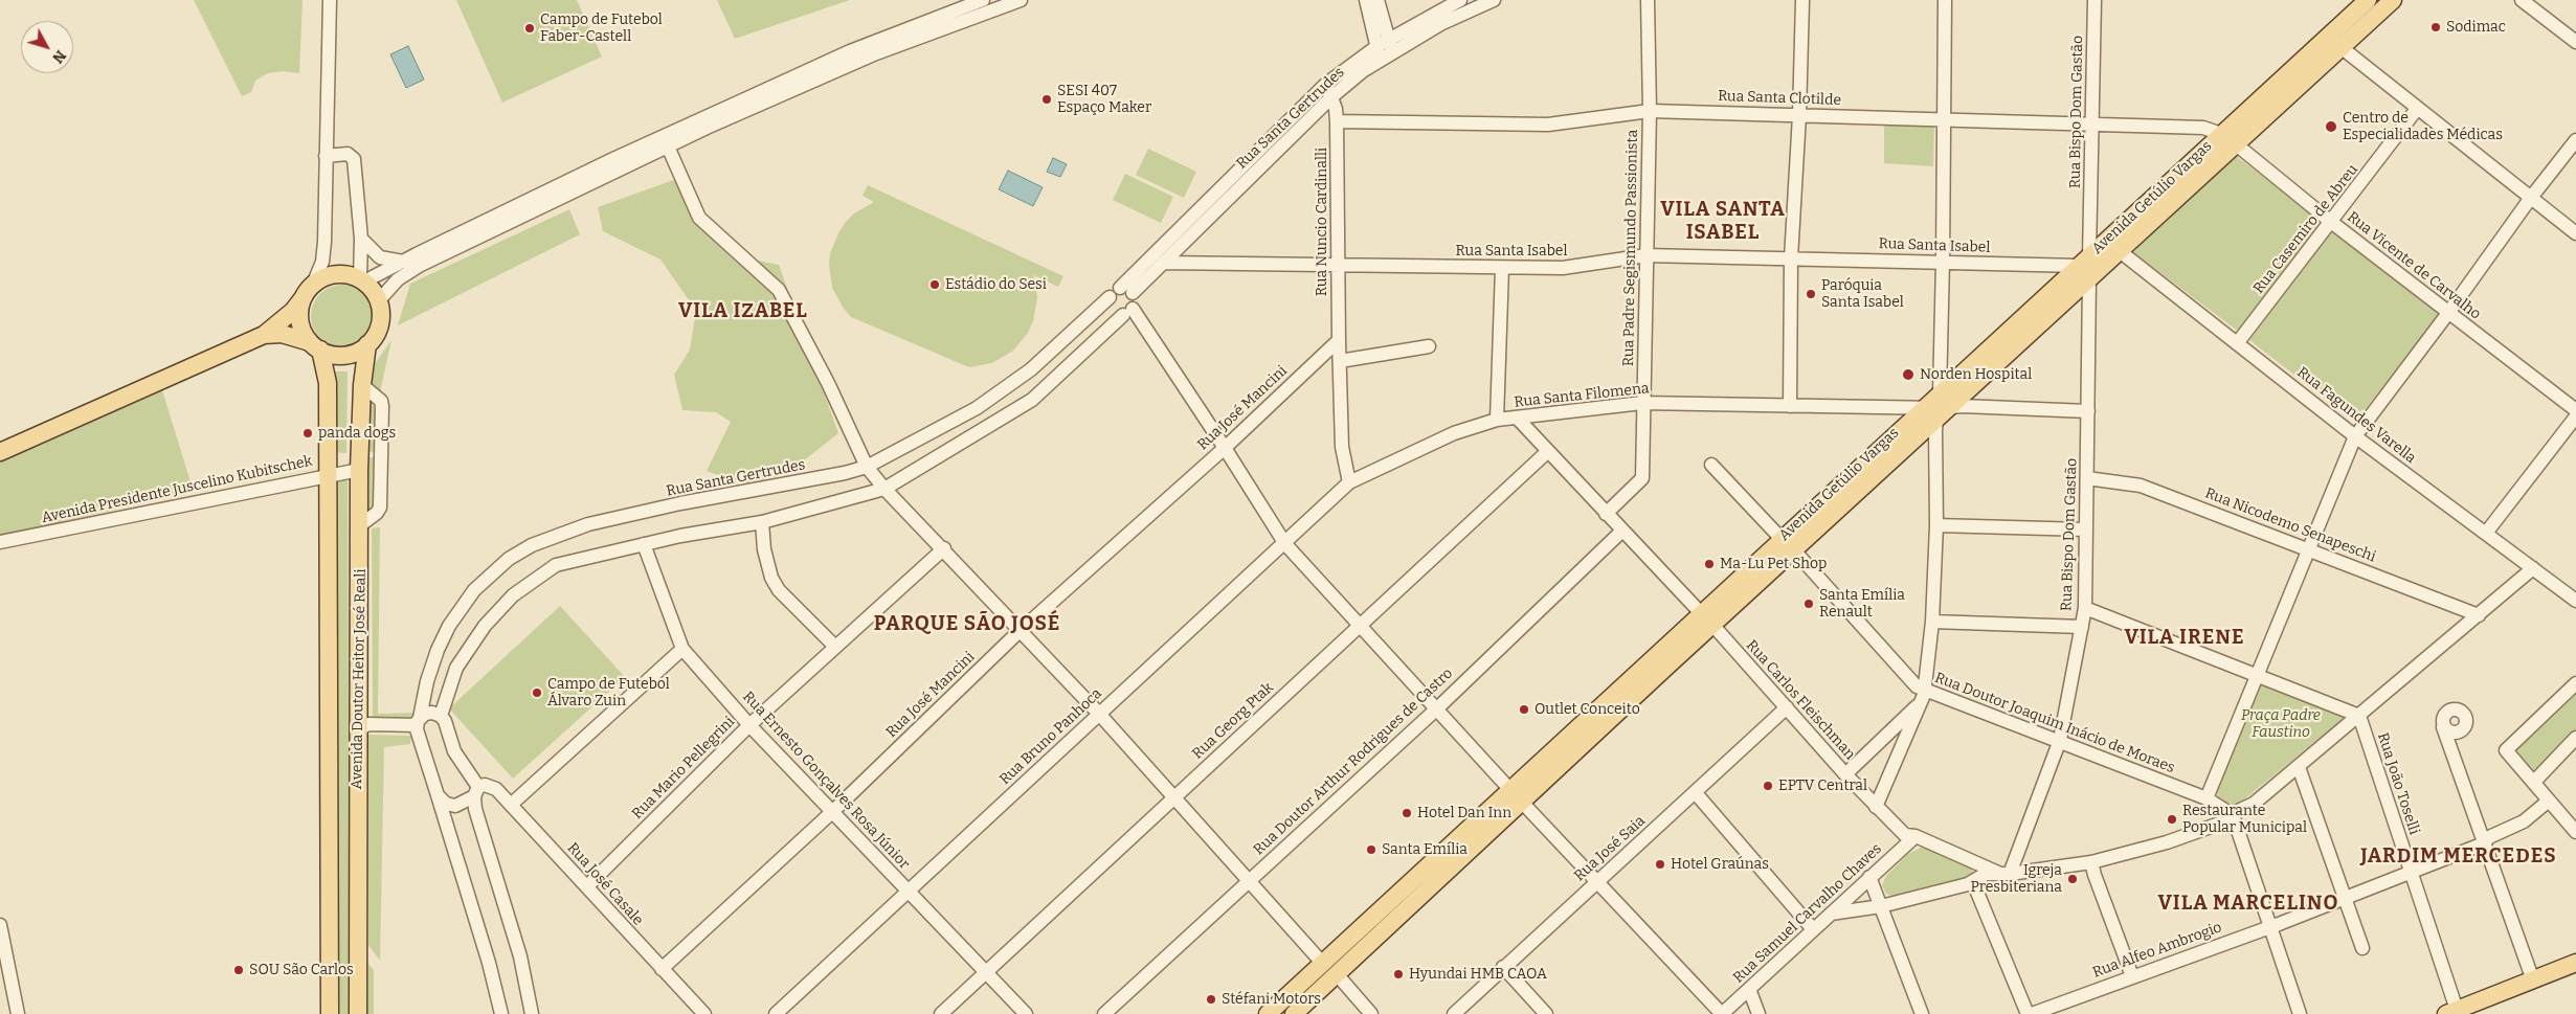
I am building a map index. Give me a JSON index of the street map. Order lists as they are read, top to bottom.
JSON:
{
  "streets": {
    "main road": ["Avenida Getúlio Vargas", "Avenida Doutor Heitor José Reali"],
    "street": [
      "Rua Santa Clotilde",
      "Rua Bispo Dom Gastão",
      "Rua Santa Gertrudes",
      "Rua Nuncio Cardinalli",
      "Rua Casemiro de Abreu",
      "Rua Santa Isabel",
      "Rua Padre Segismundo Passionista",
      "Rua Vicente de Carvalho",
      "Rua Santa Filomena",
      "Rua José Mancini",
      "Rua Fagundes Varella",
      "Avenida Presidente Juscelino Kubitschek",
      "Rua Nicodemo Senapeschi",
      "Rua Carlos Fleischman",
      "Rua Georg Ptak",
      "Rua Doutor Joaquim Inácio de Moraes",
      "Rua Bruno Panhoca",
      "Rua Doutor Arthur Rodrigues de Castro",
      "Rua Mario Pellegrini",
      "Rua Ernesto Gonçalves Rosa Júnior",
      "Rua João Toselli",
      "Rua José Saia",
      "Rua José Casale",
      "Rua Samuel Carvalho Chaves",
      "Rua Alfeo Ambrogio"
    ]
  },
  "crossings": [
    ["Rua Santa Clotilde", "Rua Bispo Dom Gastão"],
    ["Rua Santa Clotilde", "Avenida Getúlio Vargas"],
    ["Rua Santa Clotilde", "Rua Nuncio Cardinalli"],
    ["Rua Santa Clotilde", "Rua Padre Segismundo Passionista"],
    ["Rua Santa Clotilde", "Rua Vicente de Carvalho"],
    ["Rua Bispo Dom Gastão", "Avenida Getúlio Vargas"],
    ["Rua Bispo Dom Gastão", "Rua Santa Isabel"],
    ["Rua Bispo Dom Gastão", "Rua Santa Filomena"],
    ["Rua Bispo Dom Gastão", "Rua Nicodemo Senapeschi"],
    ["Rua Bispo Dom Gastão", "Rua Carlos Fleischman"],
    ["Rua Bispo Dom Gastão", "Rua Doutor Joaquim Inácio de Moraes"],
    ["Rua Santa Gertrudes", "Rua Nuncio Cardinalli"],
    ["Rua Santa Gertrudes", "Rua Santa Isabel"],
    ["Avenida Getúlio Vargas", "Rua Santa Isabel"],
    ["Avenida Getúlio Vargas", "Rua Vicente de Carvalho"],
    ["Avenida Getúlio Vargas", "Rua Santa Filomena"],
    ["Avenida Getúlio Vargas", "Rua Fagundes Varella"],
    ["Avenida Getúlio Vargas", "Rua Carlos Fleischman"],
    ["Avenida Getúlio Vargas", "Rua Doutor Joaquim Inácio de Moraes"],
    ["Rua Nuncio Cardinalli", "Rua Santa Isabel"],
    ["Rua Nuncio Cardinalli", "Rua Santa Filomena"],
    ["Rua Nuncio Cardinalli", "Rua José Mancini"],
    ["Rua Nuncio Cardinalli", "Rua Bruno Panhoca"],
    ["Rua Casemiro de Abreu", "Rua Vicente de Carvalho"],
    ["Rua Casemiro de Abreu", "Rua Fagundes Varella"],
    ["Rua Santa Isabel", "Rua Padre Segismundo Passionista"],
    ["Rua Padre Segismundo Passionista", "Rua Santa Filomena"],
    ["Rua Santa Filomena", "Rua Bruno Panhoca"],
    ["Rua José Mancini", "Rua Ernesto Gonçalves Rosa Júnior"],
    ["Rua José Mancini", "Rua José Casale"],
    ["Avenida Presidente Juscelino Kubitschek", "Avenida Doutor Heitor José Reali"],
    ["Rua Carlos Fleischman", "Rua José Saia"],
    ["Rua Carlos Fleischman", "Rua Samuel Carvalho Chaves"],
    ["Rua Georg Ptak", "Rua Ernesto Gonçalves Rosa Júnior"],
    ["Rua Bruno Panhoca", "Rua Ernesto Gonçalves Rosa Júnior"],
    ["Rua Mario Pellegrini", "Rua Ernesto Gonçalves Rosa Júnior"],
    ["Rua Mario Pellegrini", "Rua José Casale"],
    ["Rua João Toselli", "Rua Alfeo Ambrogio"]
  ],
  "districts": [
    "VILA SANTA ISABEL",
    "VILA IZABEL",
    "PARQUE SÃO JOSÉ",
    "VILA IRENE",
    "JARDIM MERCEDES",
    "VILA MARCELINO"
  ],
  "parks": ["Praça Padre Faustino"],
  "places": [
    "Sodimac",
    "Campo de Futebol Faber-Castell",
    "SESI 407 Espaço Maker",
    "Centro de Especialidades Médicas",
    "Estádio do Sesi",
    "Paróquia Santa Isabel",
    "Norden Hospital",
    "panda dogs",
    "Ma-Lu Pet Shop",
    "Santa Emília Renault",
    "Campo de Futebol Álvaro Zuin",
    "Outlet Conceito",
    "EPTV Central",
    "Hotel Dan Inn",
    "Restaurante Popular Municipal",
    "Santa Emília",
    "Hotel Graúnas",
    "Igreja Presbiteriana",
    "SOU São Carlos",
    "Hyundai HMB CAOA",
    "Stéfani Motors"
  ],
  "north": "bottom right"
}
